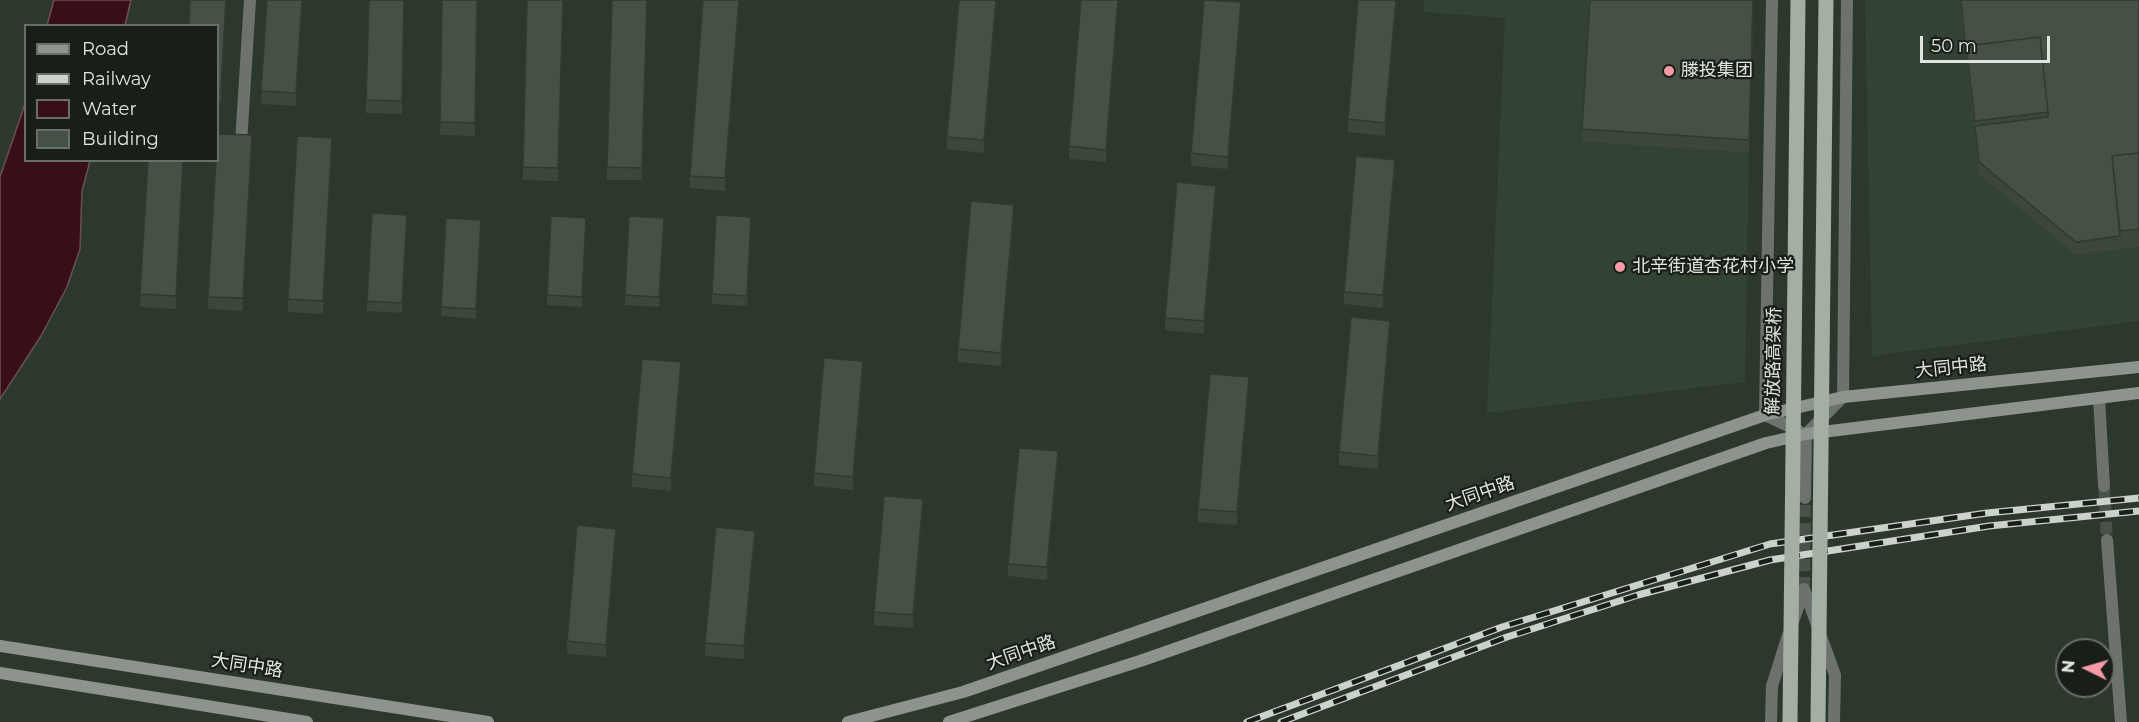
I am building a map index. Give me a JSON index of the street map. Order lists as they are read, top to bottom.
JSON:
{
  "streets": {
    "main road": ["解放路高架桥", "大同中路"]
  },
  "places": ["滕投集团", "北辛街道杏花村小学"],
  "legend": [
    "Road",
    "Railway",
    "Water",
    "Building"
  ],
  "scale_bar": "50 m",
  "north": "left"
}
